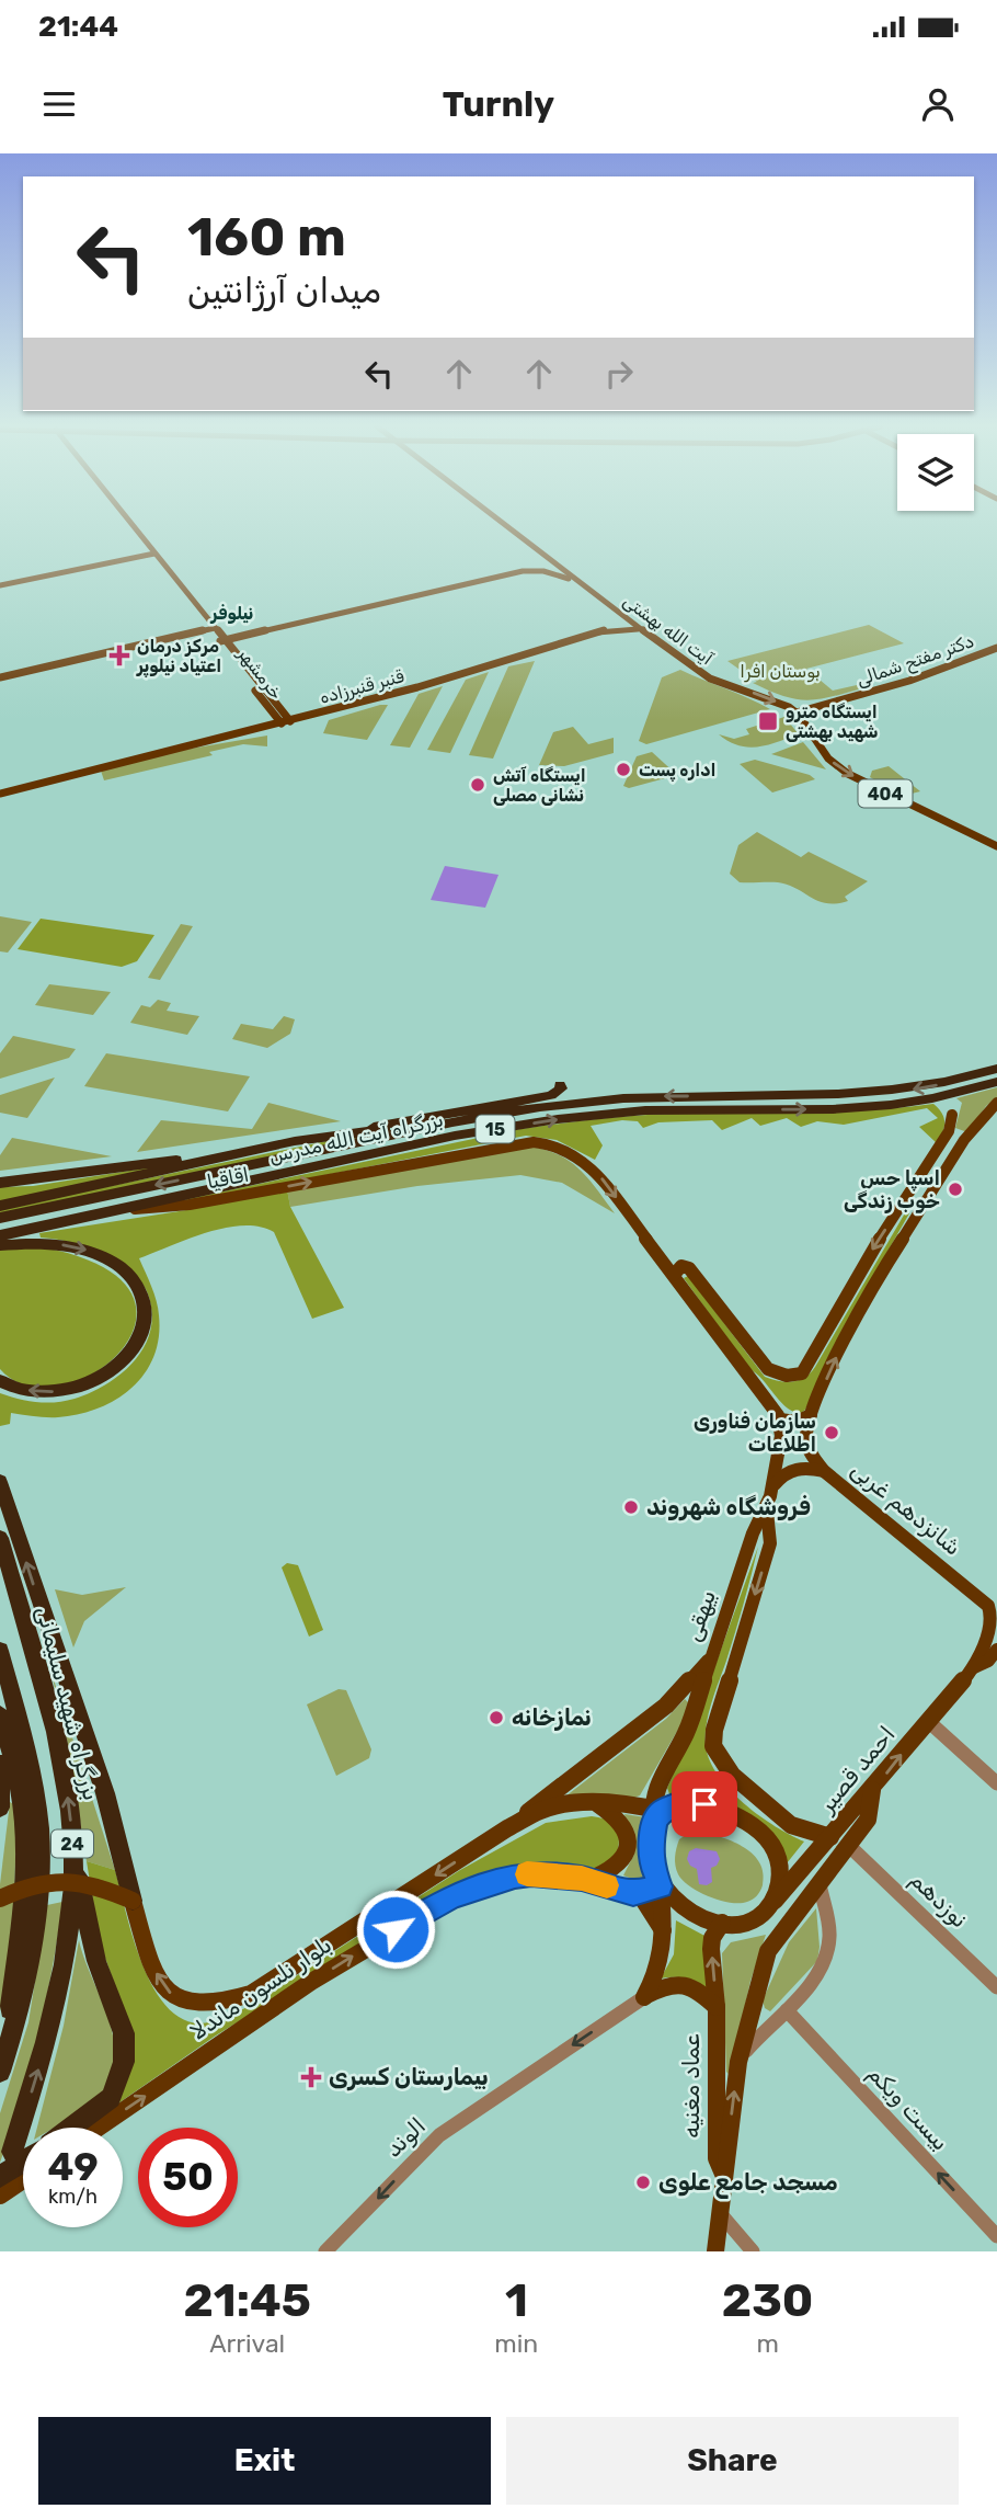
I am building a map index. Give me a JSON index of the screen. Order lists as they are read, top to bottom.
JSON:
{
  "streets": {
    "highway": [
      "15",
      "بزرگراه آیت الله مدرس",
      "بزرگراه شهید سلیمانی",
      "24"
    ],
    "main road": [
      "آیت الله بهشتی",
      "دکتر مفتح شمالی",
      "خرمشهر",
      "قنبر قنبرزاده",
      "404",
      "اقاقیا",
      "شانزدهم غربی",
      "بیهقی",
      "احمد قصیر",
      "بلوار نلسون ماندلا",
      "عماد مغنیه"
    ],
    "street": ["نوزدهم", "بیست ویکم", "الوند"]
  },
  "crossings": [
    ["آیت الله بهشتی", "دکتر مفتح شمالی"],
    ["آیت الله بهشتی", "قنبر قنبرزاده"],
    ["آیت الله بهشتی", "404"],
    ["دکتر مفتح شمالی", "404"],
    ["خرمشهر", "قنبر قنبرزاده"],
    ["بزرگراه آیت الله مدرس", "اقاقیا"],
    ["اقاقیا", "بیهقی"],
    ["بیهقی", "احمد قصیر"],
    ["بیهقی", "بلوار نلسون ماندلا"],
    ["بیهقی", "عماد مغنیه"],
    ["احمد قصیر", "بلوار نلسون ماندلا"],
    ["احمد قصیر", "عماد مغنیه"],
    ["بلوار نلسون ماندلا", "عماد مغنیه"]
  ],
  "one_way": [
    "آیت الله بهشتی",
    "اقاقیا",
    "بیست ویکم",
    "الوند"
  ],
  "districts": ["نیلوفر"],
  "parks": ["بوستان افرا"],
  "places": {
    "health": ["مرکز درمان اعتیاد نیلوپر", "بیمارستان کسری"],
    "transit": ["ایستگاه مترو شهید بهشتی"],
    "other": [
      "اداره پست",
      "ایستگاه آتش نشانی مصلی",
      "اسپا حس خوب زندگی",
      "سازمان فناوری اطلاعات",
      "فروشگاه شهروند",
      "نمازخانه",
      "مسجد جامع علوی"
    ]
  },
  "page": {
    "status": "21:44",
    "header": "Turnly",
    "turn": ["160 m", "میدان آرژانتین"],
    "speed": "49 km/h",
    "limit": "50",
    "eta": [
      "21:45",
      "Arrival",
      "1",
      "min",
      "230",
      "m"
    ],
    "buttons": ["Exit", "Share"]
  }
}
